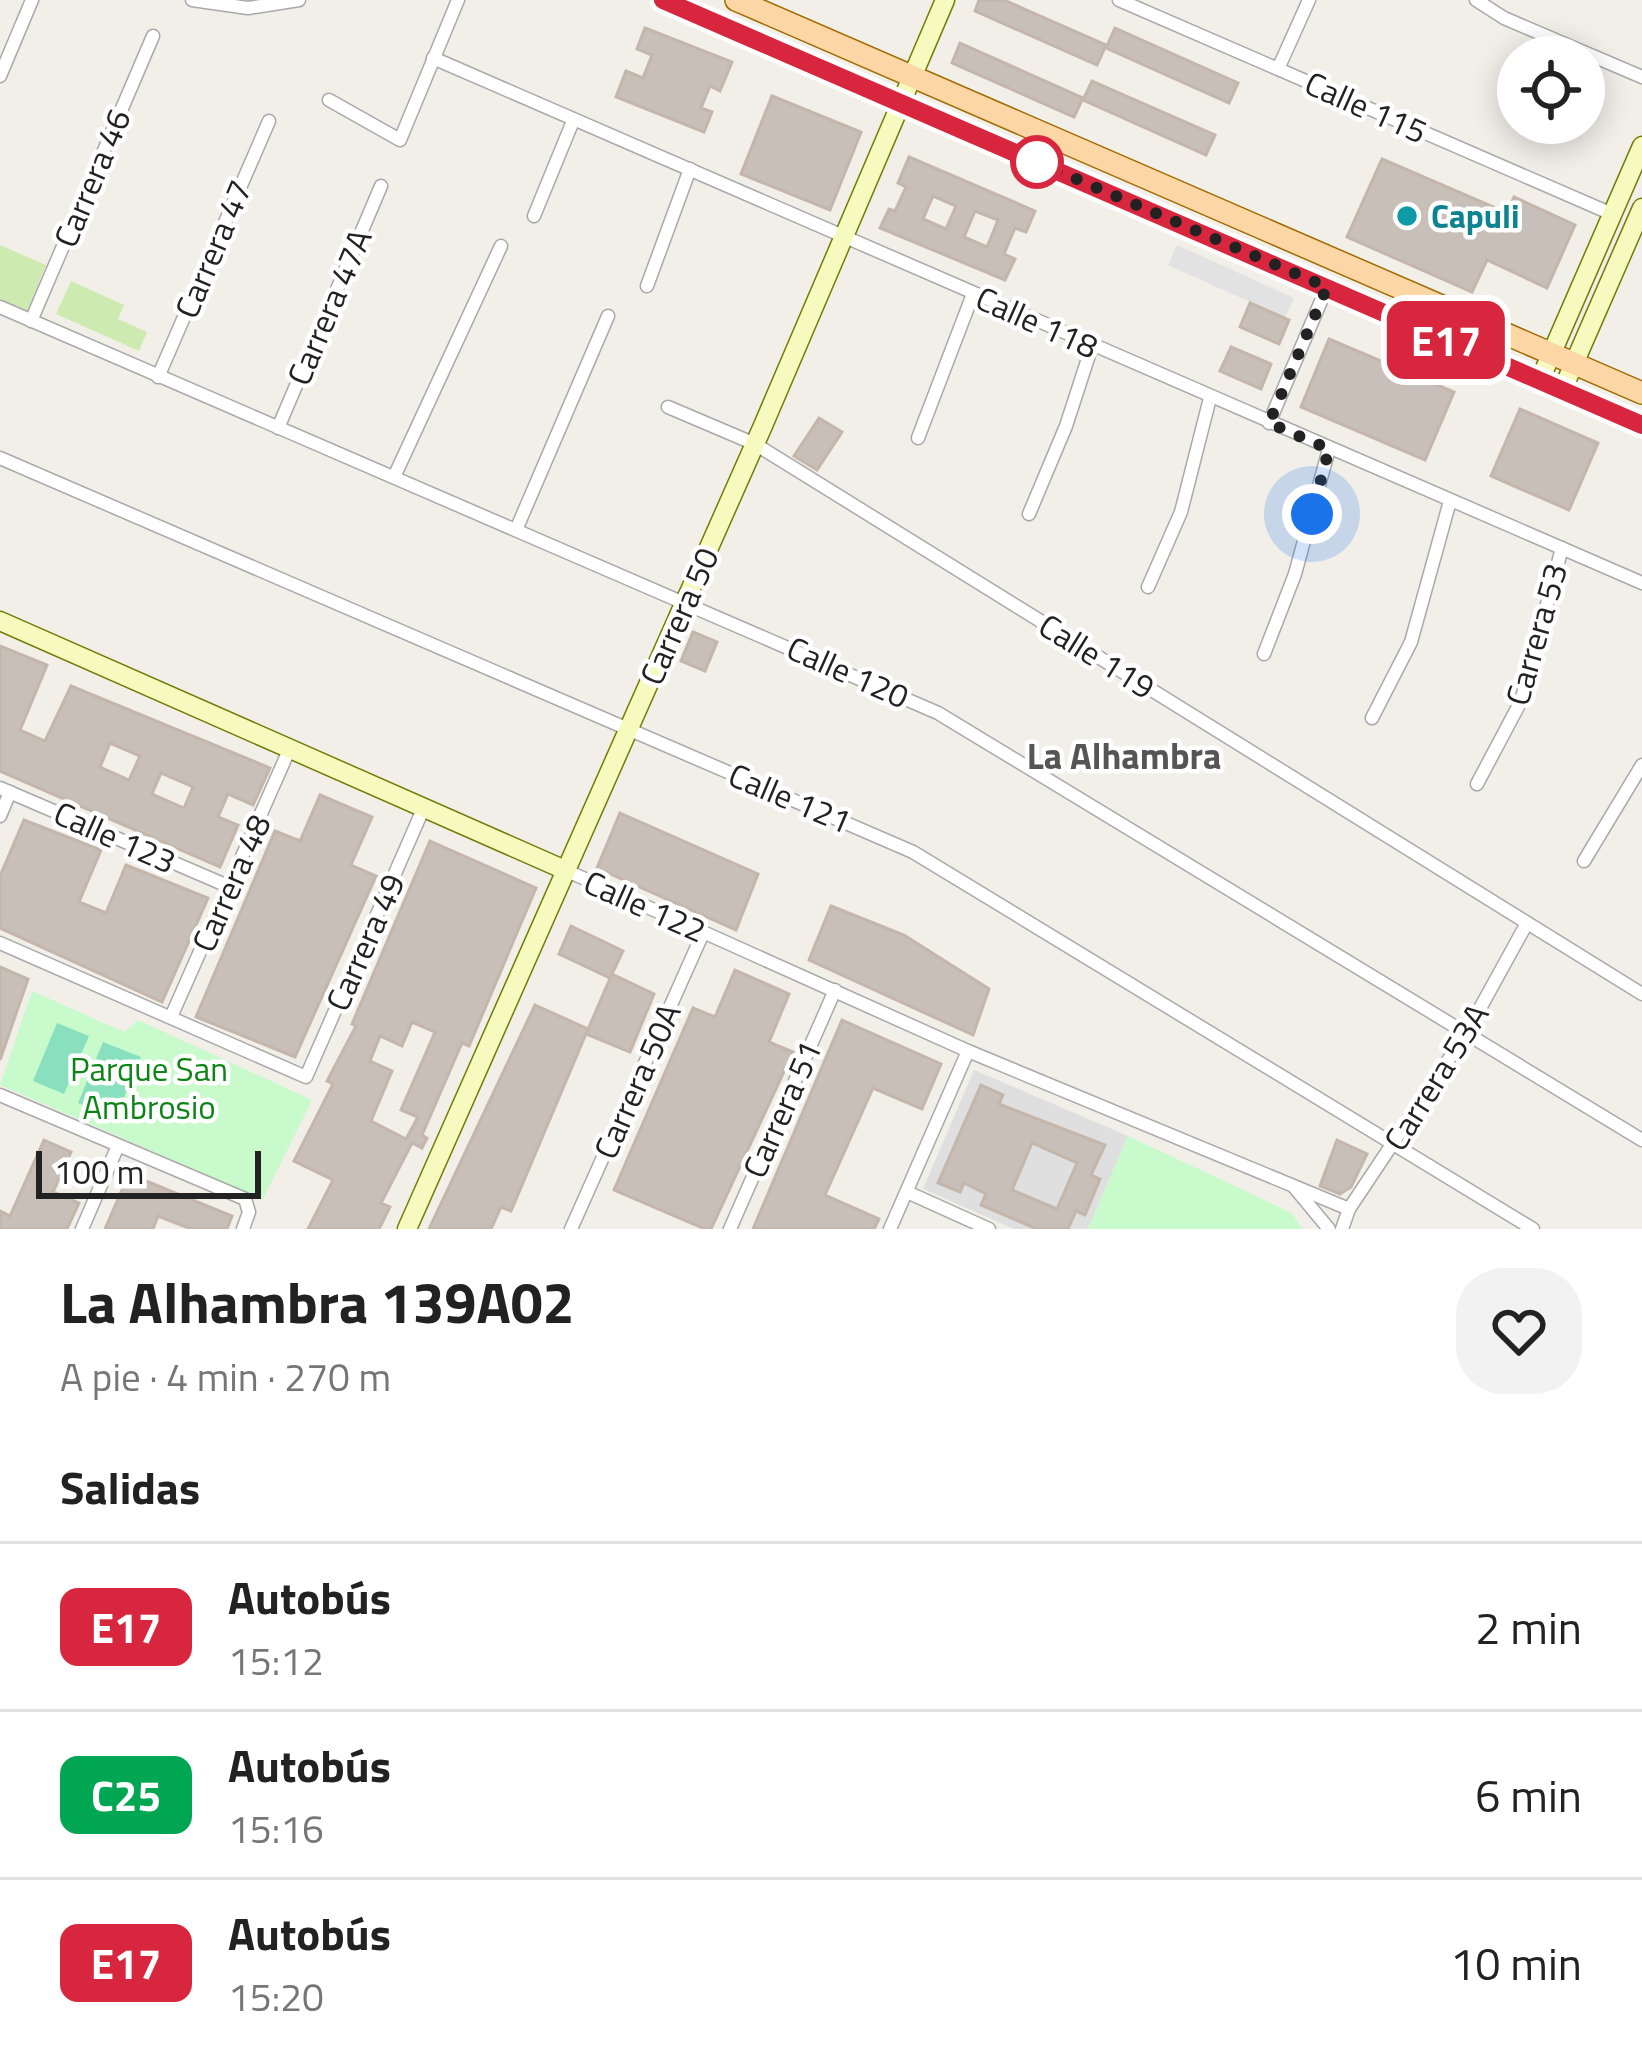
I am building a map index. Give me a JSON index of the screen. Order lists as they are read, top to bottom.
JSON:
{
  "streets": {
    "street": [
      "Calle 115",
      "Carrera 46",
      "Carrera 47",
      "Carrera 47A",
      "Calle 118",
      "Carrera 50",
      "Carrera 53",
      "Calle 119",
      "Calle 120",
      "Calle 121",
      "Calle 123",
      "Carrera 48",
      "Calle 122",
      "Carrera 49",
      "Carrera 53A",
      "Carrera 50A",
      "Carrera 51"
    ]
  },
  "crossings": [
    ["Carrera 46", "Calle 120"],
    ["Carrera 47", "Calle 120"],
    ["Carrera 47A", "Calle 120"],
    ["Calle 118", "Carrera 50"],
    ["Calle 118", "Carrera 53"],
    ["Carrera 50", "Calle 119"],
    ["Carrera 50", "Calle 120"],
    ["Carrera 50", "Calle 121"],
    ["Carrera 50", "Calle 122"],
    ["Calle 119", "Carrera 53A"],
    ["Calle 120", "Carrera 53A"],
    ["Calle 121", "Carrera 53A"],
    ["Calle 123", "Carrera 48"],
    ["Carrera 48", "Calle 122"],
    ["Carrera 48", "Carrera 49"],
    ["Calle 122", "Carrera 49"],
    ["Calle 122", "Carrera 53A"],
    ["Calle 122", "Carrera 50A"],
    ["Calle 122", "Carrera 51"]
  ],
  "districts": ["La Alhambra"],
  "parks": ["Parque San Ambrosio"],
  "places": ["Capuli"],
  "lines": ["bus line E17"],
  "scale_bar": "100 m",
  "page": {
    "on_map": "E17",
    "scale": "100 m",
    "heading": [
      ["La Alhambra 139A02", "A pie · 4 min · 270 m"],
      "Salidas"
    ],
    "list": [
      {
        "mark": "E17",
        "name": "Autobús",
        "note": "15:12",
        "value": "2 min"
      },
      {
        "mark": "C25",
        "name": "Autobús",
        "note": "15:16",
        "value": "6 min"
      },
      {
        "mark": "E17",
        "name": "Autobús",
        "note": "15:20",
        "value": "10 min"
      }
    ]
  }
}
